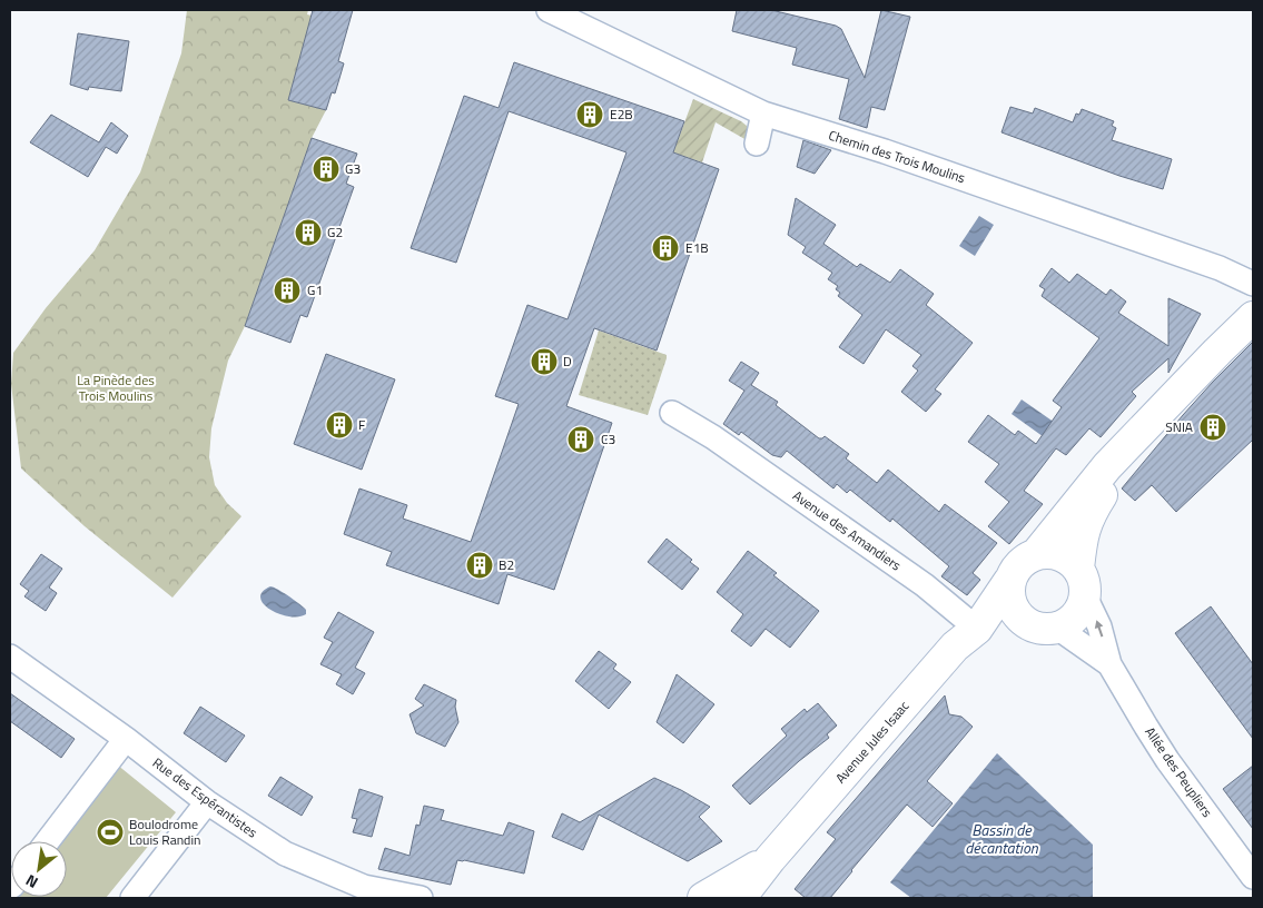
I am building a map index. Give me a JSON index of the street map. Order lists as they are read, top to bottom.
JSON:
{
  "streets": {
    "main road": ["Avenue Jules Isaac"],
    "street": [
      "Chemin des Trois Moulins",
      "Avenue des Amandiers",
      "Allée des Peupliers",
      "Rue des Espérantistes"
    ]
  },
  "crossings": [
    ["Avenue des Amandiers", "Avenue Jules Isaac"],
    ["Avenue Jules Isaac", "Allée des Peupliers"]
  ],
  "water": ["Bassin de décantation"],
  "parks": ["La Pinède des Trois Moulins"],
  "places": {
    "building": [
      "E2B",
      "G3",
      "G2",
      "E1B",
      "G1",
      "D",
      "F",
      "SNIA",
      "C3",
      "B2"
    ],
    "sports": ["Boulodrome Louis Randin"]
  },
  "north": "bottom left"
}
